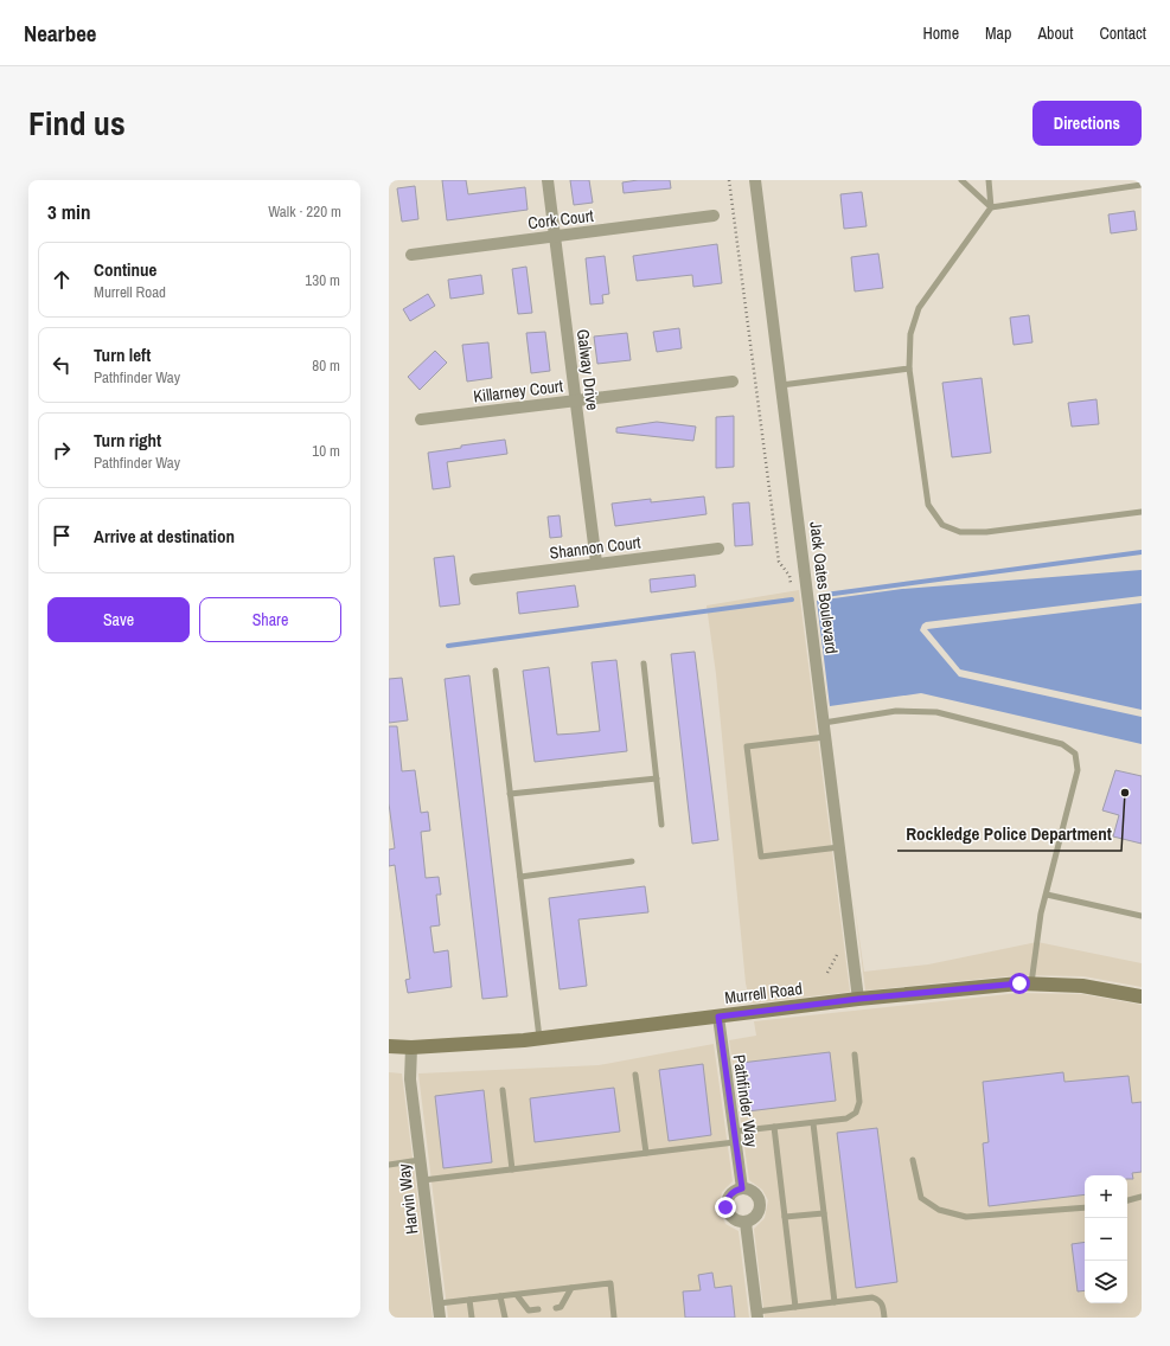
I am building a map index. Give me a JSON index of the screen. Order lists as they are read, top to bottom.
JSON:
{
  "streets": {
    "street": [
      "Cork Court",
      "Galway Drive",
      "Killarney Court",
      "Shannon Court",
      "Jack Oates Boulevard",
      "Murrell Road",
      "Pathfinder Way",
      "Harvin Way"
    ]
  },
  "crossings": [
    ["Cork Court", "Galway Drive"],
    ["Galway Drive", "Killarney Court"],
    ["Galway Drive", "Shannon Court"],
    ["Jack Oates Boulevard", "Murrell Road"],
    ["Murrell Road", "Pathfinder Way"],
    ["Murrell Road", "Harvin Way"]
  ],
  "places": ["Rockledge Police Department"],
  "page": {
    "header": "Nearbee",
    "nav": [
      "Home",
      "Map",
      "About",
      "Contact"
    ],
    "title": "Find us",
    "buttons": [
      "Directions",
      ["Save", "Share"]
    ],
    "heading": ["3 min", "Walk · 220 m"],
    "list": [
      ["Continue", "Murrell Road", "130 m"],
      ["Turn left", "Pathfinder Way", "80 m"],
      ["Turn right", "Pathfinder Way", "10 m"],
      "Arrive at destination"
    ],
    "map_buttons": ["+", "−"]
  }
}
